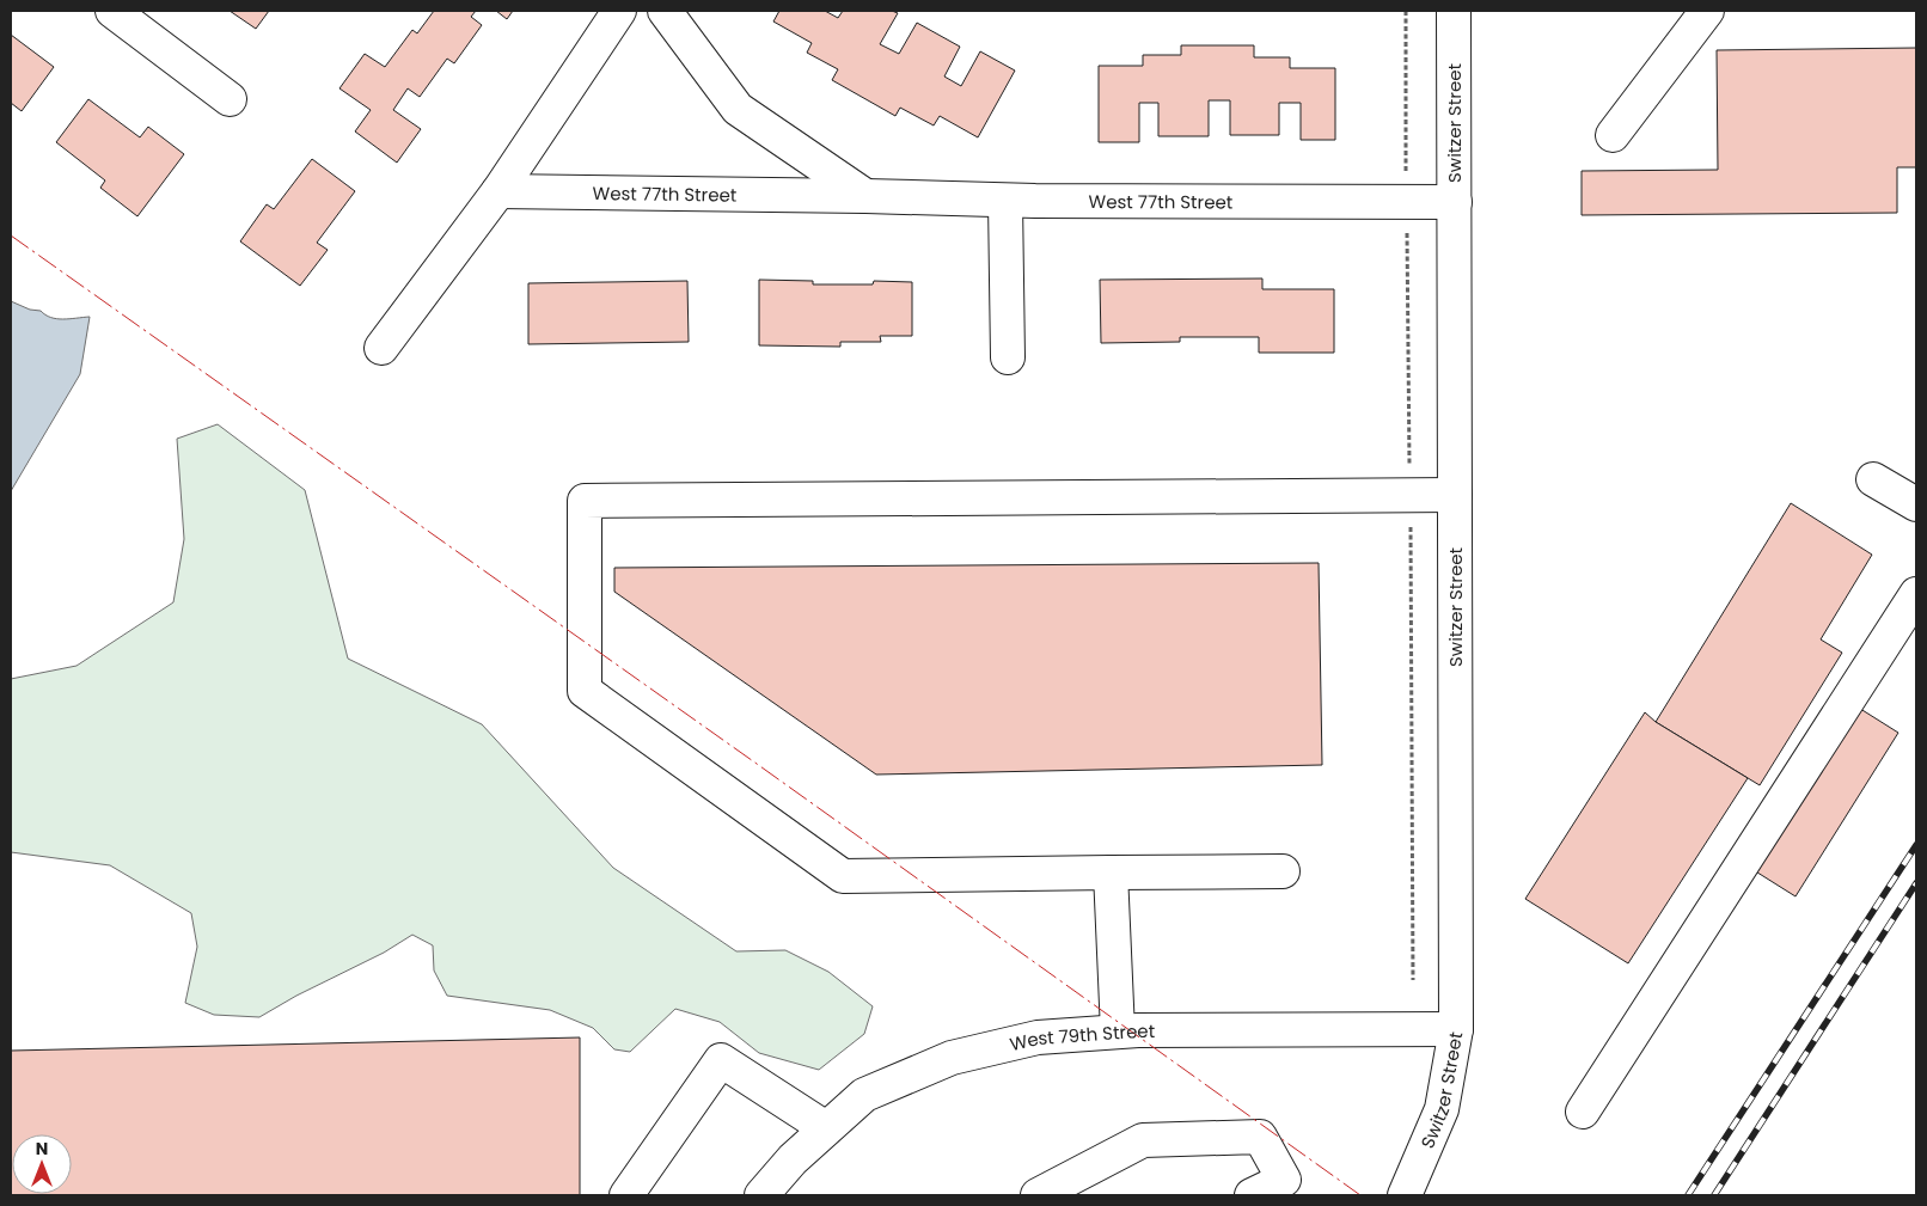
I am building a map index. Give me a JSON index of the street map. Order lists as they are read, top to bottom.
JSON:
{
  "streets": {
    "street": ["Switzer Street", "West 77th Street", "West 79th Street"]
  },
  "crossings": [
    ["Switzer Street", "West 77th Street"],
    ["Switzer Street", "West 79th Street"]
  ],
  "north": "top"
}
